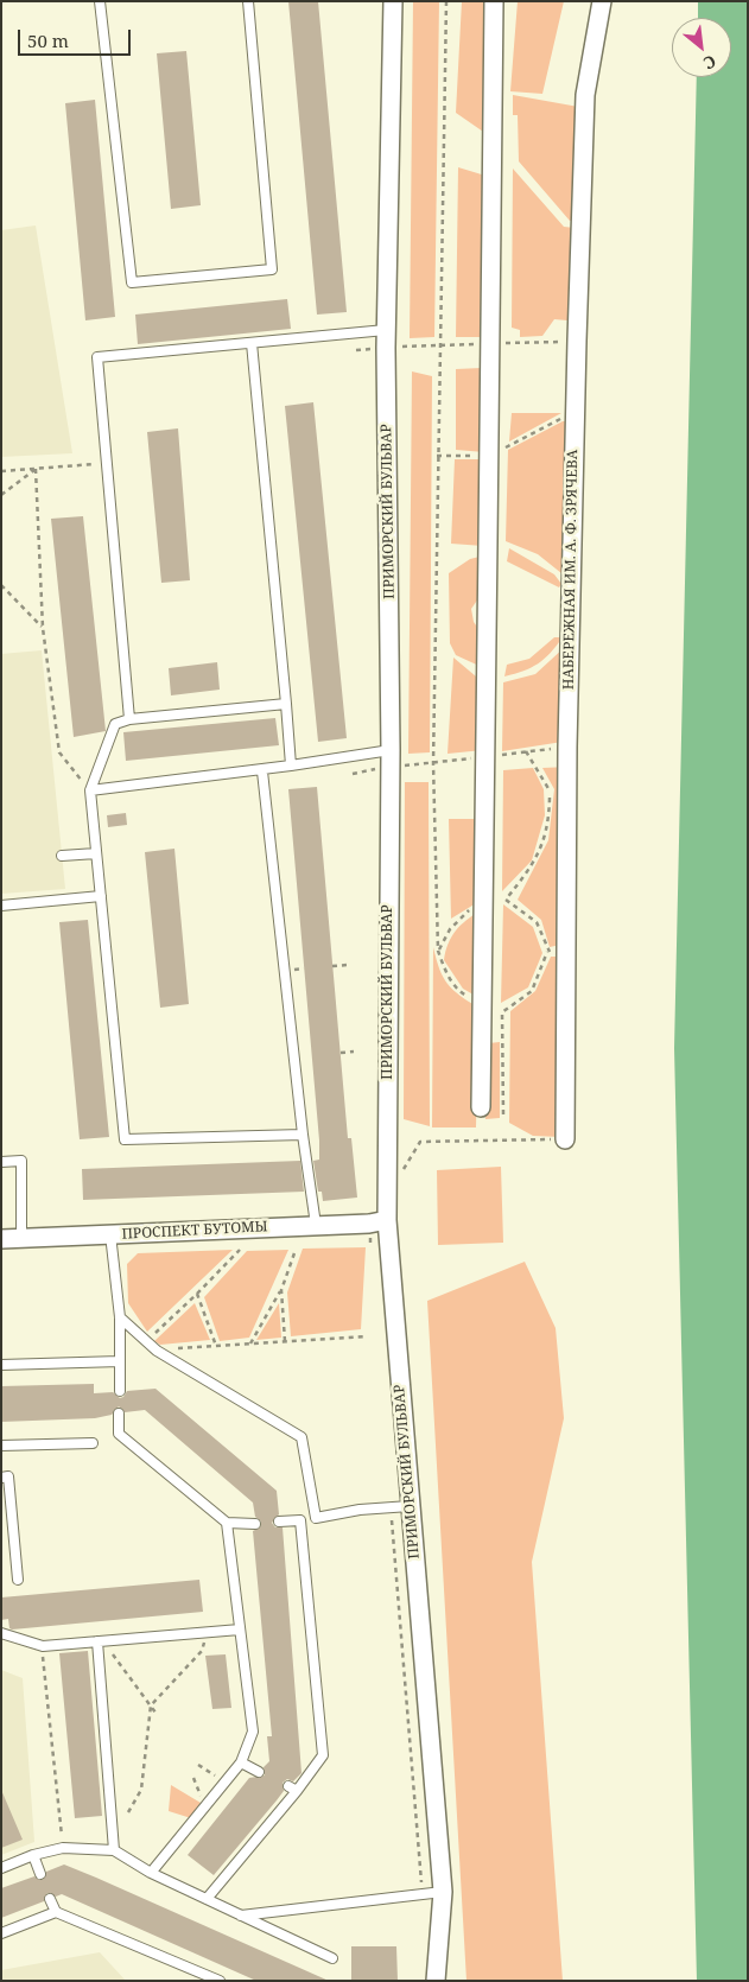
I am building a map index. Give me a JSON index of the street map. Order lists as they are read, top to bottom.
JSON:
{
  "streets": {
    "street": ["ПРИМОРСКИЙ БУЛЬВАР", "НАБЕРЕЖНАЯ ИМ. А. Ф. ЗРЯЧЕВА", "ПРОСПЕКТ БУТОМЫ"]
  },
  "crossings": [
    ["ПРИМОРСКИЙ БУЛЬВАР", "ПРОСПЕКТ БУТОМЫ"]
  ],
  "scale_bar": "50 m",
  "north": "bottom right"
}
